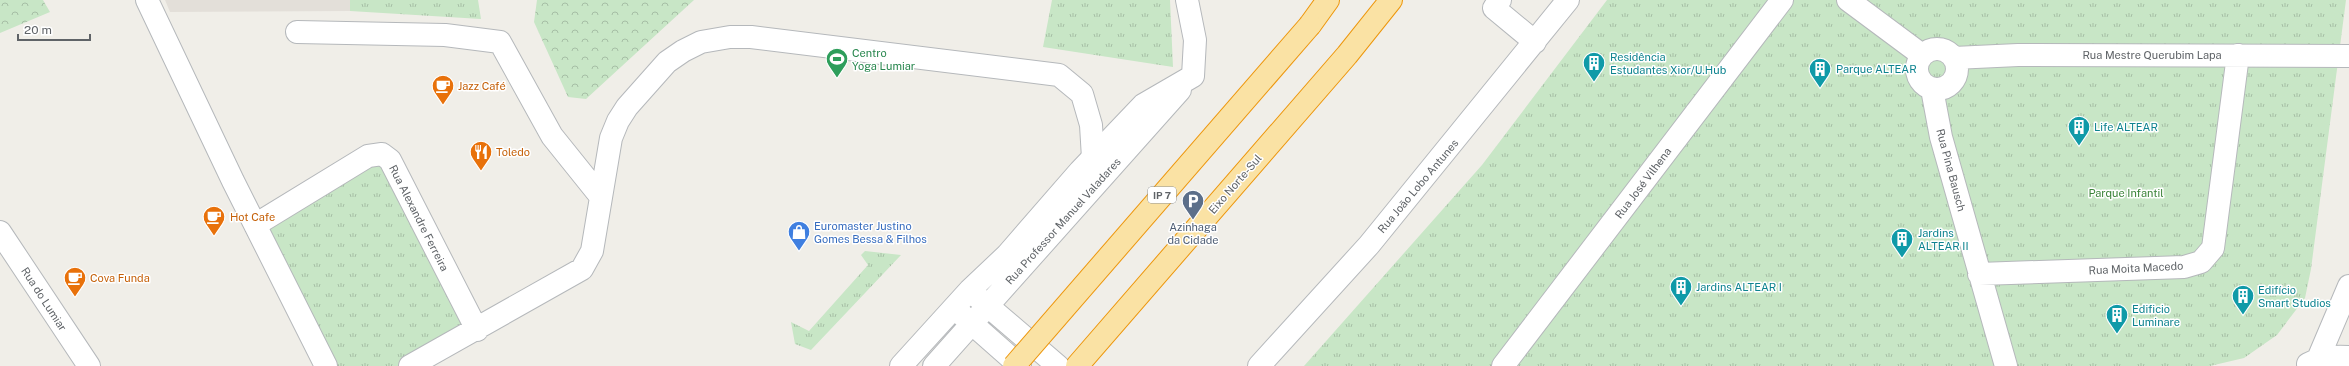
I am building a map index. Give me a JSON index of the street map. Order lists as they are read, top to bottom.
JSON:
{
  "streets": {
    "highway": ["Eixo Norte-Sul", "IP 7"],
    "street": [
      "Rua Mestre Querubim Lapa",
      "Rua Pina Bausch",
      "Rua José Vilhena",
      "Rua João Lobo Antunes",
      "Rua Alexandre Ferreira",
      "Rua Professor Manuel Valadares",
      "Rua Moita Macedo",
      "Rua do Lumiar"
    ]
  },
  "crossings": [
    ["Rua Mestre Querubim Lapa", "Rua Pina Bausch"],
    ["Rua Mestre Querubim Lapa", "Rua Moita Macedo"],
    ["Rua Pina Bausch", "Rua Moita Macedo"]
  ],
  "parks": ["Parque Infantil"],
  "places": {
    "sports": ["Centro Yoga Lumiar"],
    "building": [
      "Residência Estudantes Xior/U.Hub",
      "Parque ALTEAR",
      "Life ALTEAR",
      "Jardins ALTEAR II",
      "Jardins ALTEAR I",
      "Edifício Smart Studios",
      "Edificio Luminare"
    ],
    "cafe": ["Jazz Café", "Hot Cafe", "Cova Funda"],
    "restaurant": ["Toledo"],
    "parking": ["Azinhaga da Cidade"],
    "shop": ["Euromaster Justino Gomes Bessa & Filhos"]
  },
  "scale_bar": "20 m"
}
